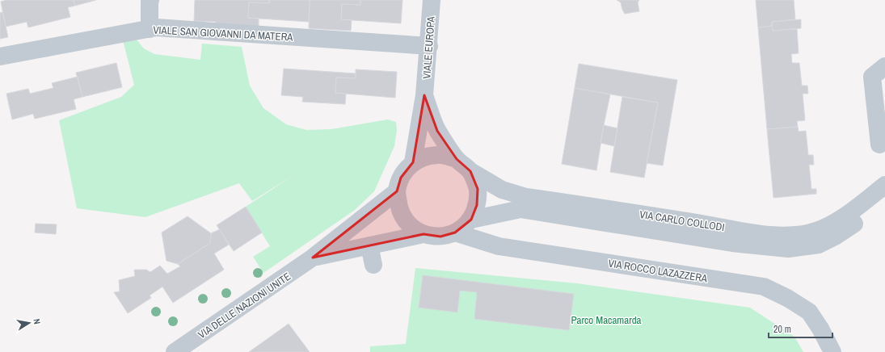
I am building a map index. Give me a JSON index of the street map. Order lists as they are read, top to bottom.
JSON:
{
  "streets": {
    "street": [
      "VIALE SAN GIOVANNI DA MATERA",
      "VIALE EUROPA",
      "VIA CARLO COLLODI",
      "VIA ROCCO LAZAZZERA",
      "VIA DELLE NAZIONI UNITE"
    ]
  },
  "crossings": [
    ["VIALE SAN GIOVANNI DA MATERA", "VIALE EUROPA"],
    ["VIALE EUROPA", "VIA CARLO COLLODI"],
    ["VIALE EUROPA", "VIA ROCCO LAZAZZERA"],
    ["VIALE EUROPA", "VIA DELLE NAZIONI UNITE"],
    ["VIA CARLO COLLODI", "VIA ROCCO LAZAZZERA"],
    ["VIA CARLO COLLODI", "VIA DELLE NAZIONI UNITE"],
    ["VIA ROCCO LAZAZZERA", "VIA DELLE NAZIONI UNITE"]
  ],
  "parks": ["Parco Macamarda"],
  "scale_bar": "20 m",
  "north": "right"
}
